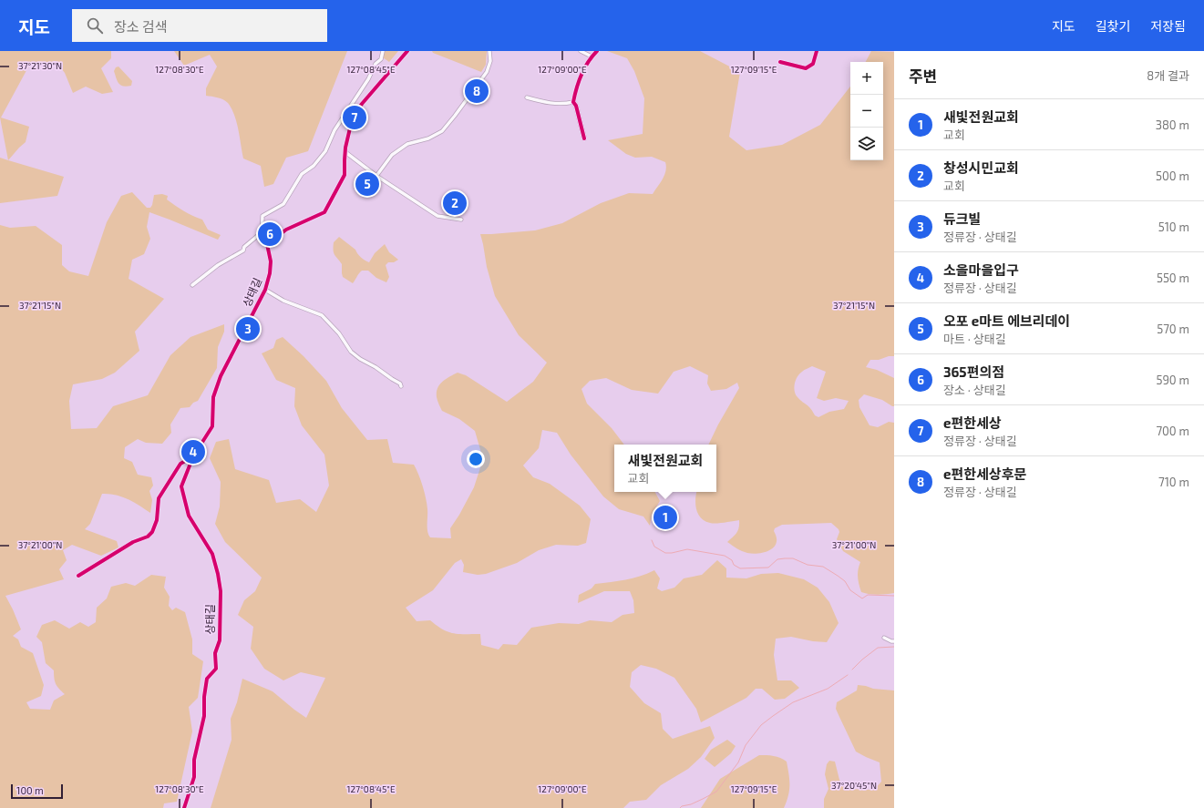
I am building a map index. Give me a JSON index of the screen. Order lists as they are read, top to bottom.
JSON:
{
  "streets": {
    "street": ["상태길"]
  },
  "scale_bar": "100 m",
  "page": {
    "header": "지도",
    "search": "장소 검색",
    "nav": ["지도", "길찾기", "저장됨"],
    "heading": ["주변", "8개 결과"],
    "map_buttons": ["+", "−"],
    "pins": [
      "8",
      "7",
      "5",
      "2",
      "6",
      "3",
      "4",
      "1"
    ],
    "list": [
      {
        "mark": "1",
        "name": "새빛전원교회",
        "note": "교회",
        "value": "380 m"
      },
      {
        "mark": "2",
        "name": "창성시민교회",
        "note": "교회",
        "value": "500 m"
      },
      {
        "mark": "3",
        "name": "듀크빌",
        "note": "정류장 · 상태길",
        "value": "510 m"
      },
      {
        "mark": "4",
        "name": "소을마을입구",
        "note": "정류장 · 상태길",
        "value": "550 m"
      },
      {
        "mark": "5",
        "name": "오포 e마트 에브리데이",
        "note": "마트 · 상태길",
        "value": "570 m"
      },
      {
        "mark": "6",
        "name": "365편의점",
        "note": "장소 · 상태길",
        "value": "590 m"
      },
      {
        "mark": "7",
        "name": "e편한세상",
        "note": "정류장 · 상태길",
        "value": "700 m"
      },
      {
        "mark": "8",
        "name": "e편한세상후문",
        "note": "정류장 · 상태길",
        "value": "710 m"
      }
    ],
    "popup": ["새빛전원교회", "교회"],
    "scale": "100 m"
  },
  "coordinates": [
    "37°21'30\"N",
    "127°08'30\"E",
    "127°08'45\"E",
    "127°09'00\"E",
    "127°09'15\"E",
    "37°21'15\"N",
    "37°21'00\"N",
    "37°20'45\"N"
  ]
}
